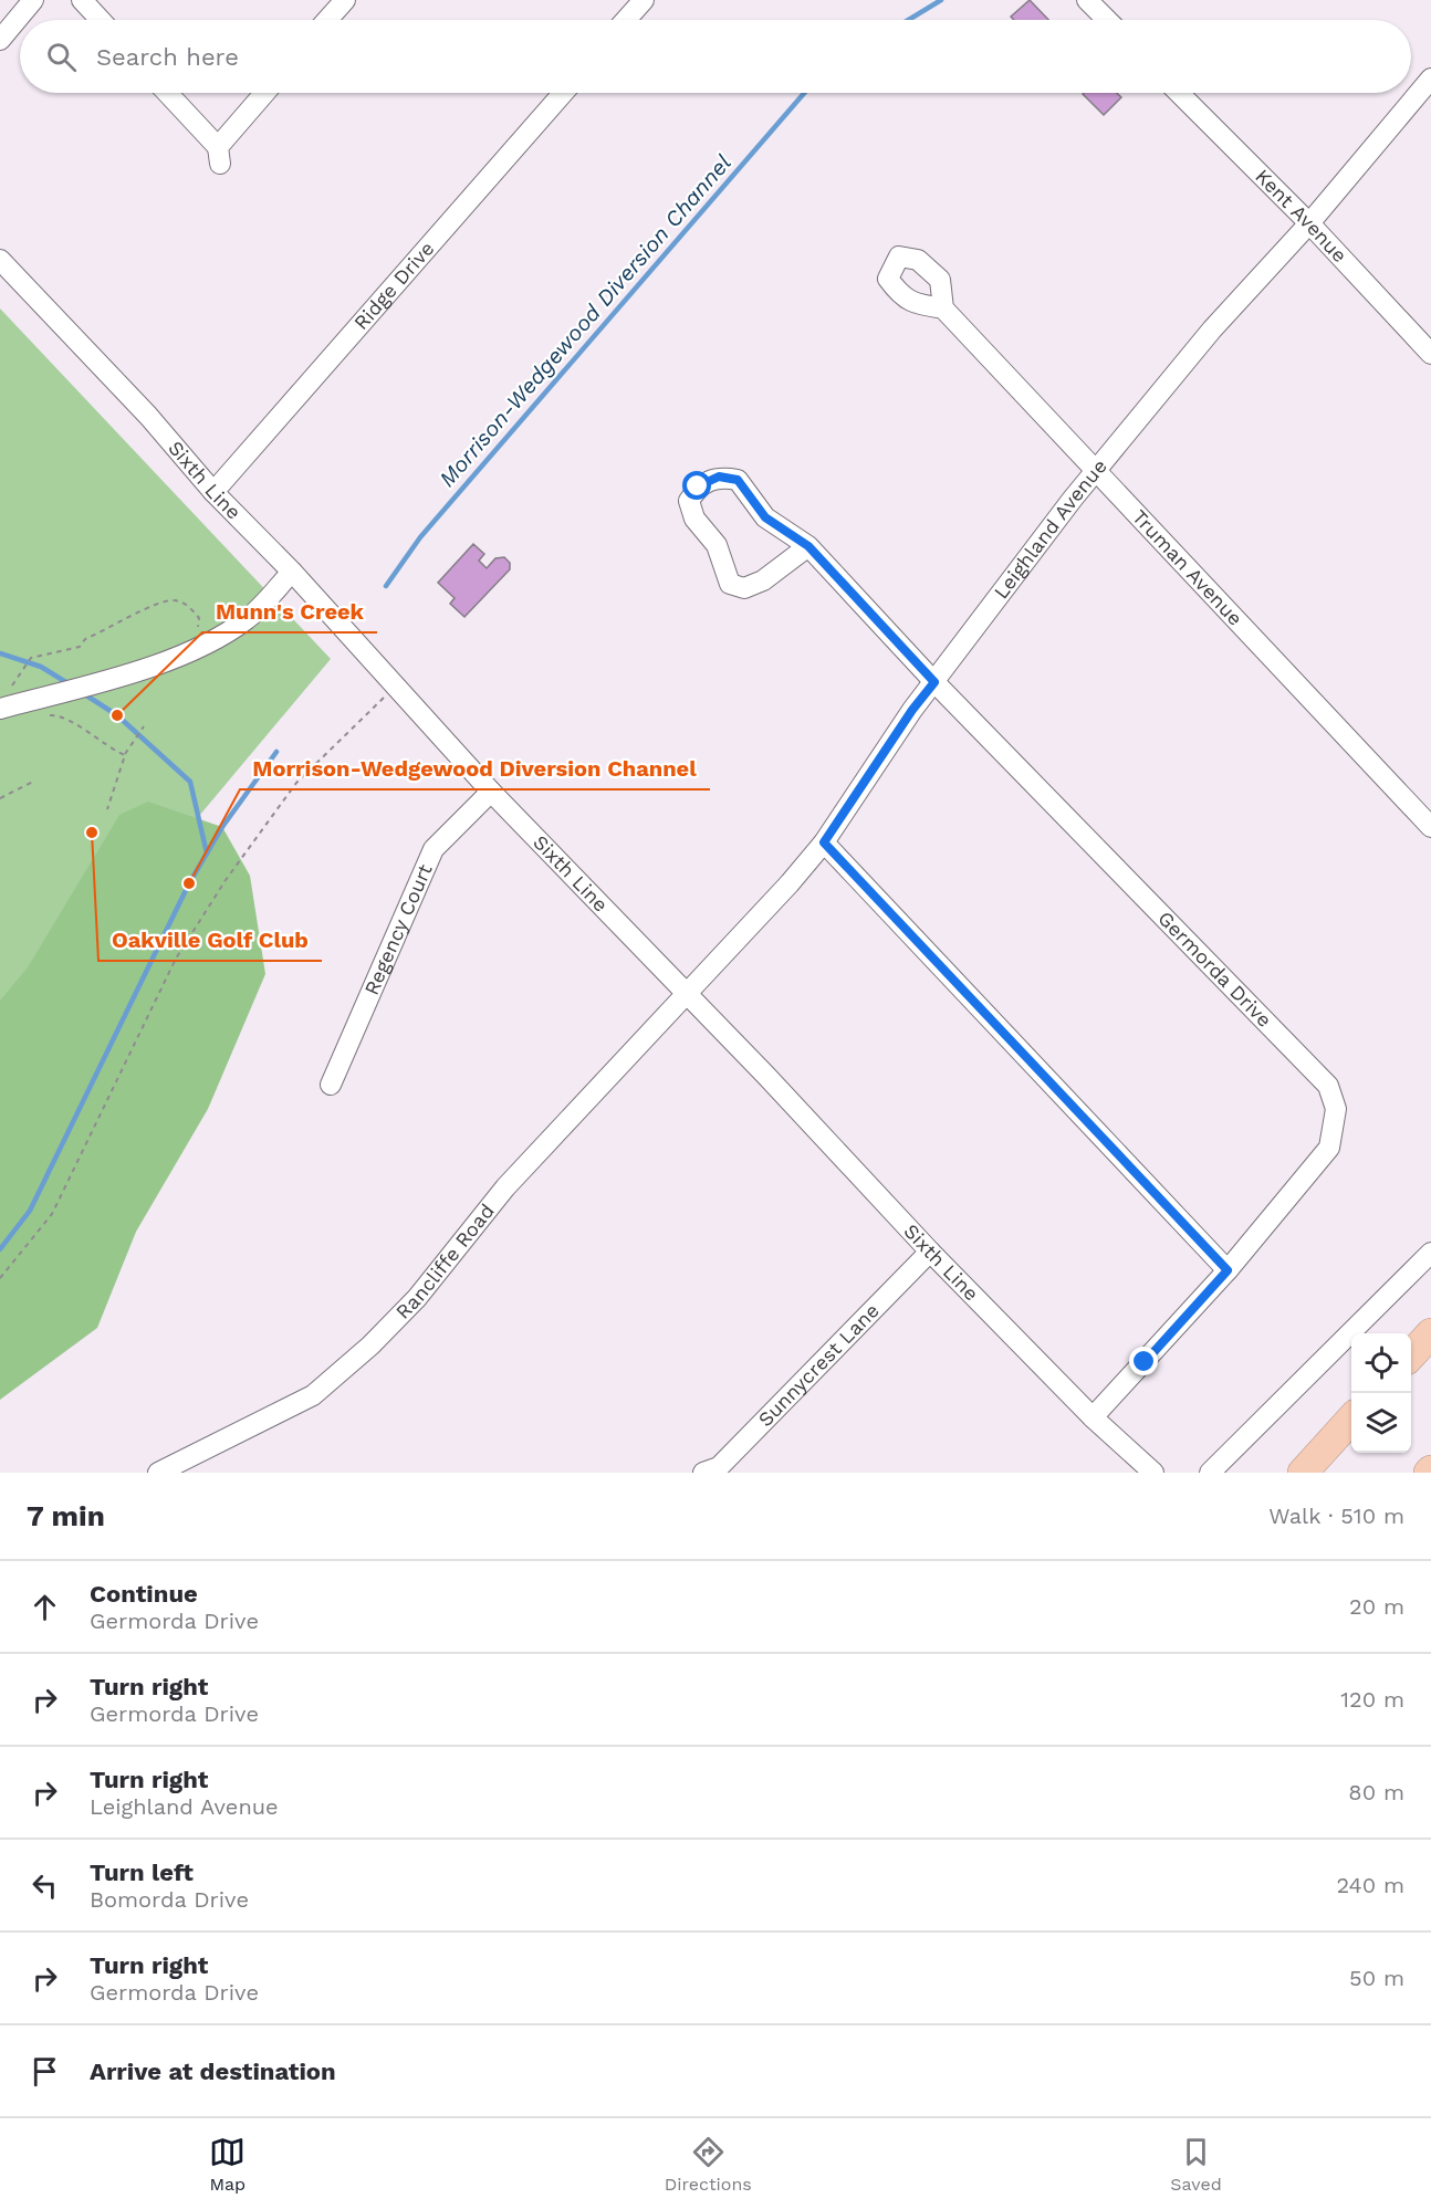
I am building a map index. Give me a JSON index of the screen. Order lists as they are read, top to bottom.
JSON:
{
  "streets": {
    "street": [
      "Kent Avenue",
      "Ridge Drive",
      "Sixth Line",
      "Leighland Avenue",
      "Truman Avenue",
      "Regency Court",
      "Germorda Drive",
      "Rancliffe Road",
      "Sunnycrest Lane"
    ]
  },
  "crossings": [
    ["Kent Avenue", "Leighland Avenue"],
    ["Ridge Drive", "Sixth Line"],
    ["Sixth Line", "Leighland Avenue"],
    ["Sixth Line", "Regency Court"],
    ["Sixth Line", "Germorda Drive"],
    ["Sixth Line", "Rancliffe Road"],
    ["Sixth Line", "Sunnycrest Lane"],
    ["Leighland Avenue", "Truman Avenue"],
    ["Leighland Avenue", "Germorda Drive"],
    ["Leighland Avenue", "Rancliffe Road"]
  ],
  "water": ["Morrison-Wedgewood Diversion Channel"],
  "places": ["Munn's Creek", "Oakville Golf Club", "Morrison-Wedgewood Diversion Channel"],
  "page": {
    "search": "Search here",
    "heading": ["7 min", "Walk · 510 m"],
    "list": [
      ["Continue", "Germorda Drive", "20 m"],
      ["Turn right", "Germorda Drive", "120 m"],
      ["Turn right", "Leighland Avenue", "80 m"],
      ["Turn left", "Bomorda Drive", "240 m"],
      ["Turn right", "Germorda Drive", "50 m"],
      "Arrive at destination"
    ],
    "nav": ["Map", "Directions", "Saved"]
  }
}
